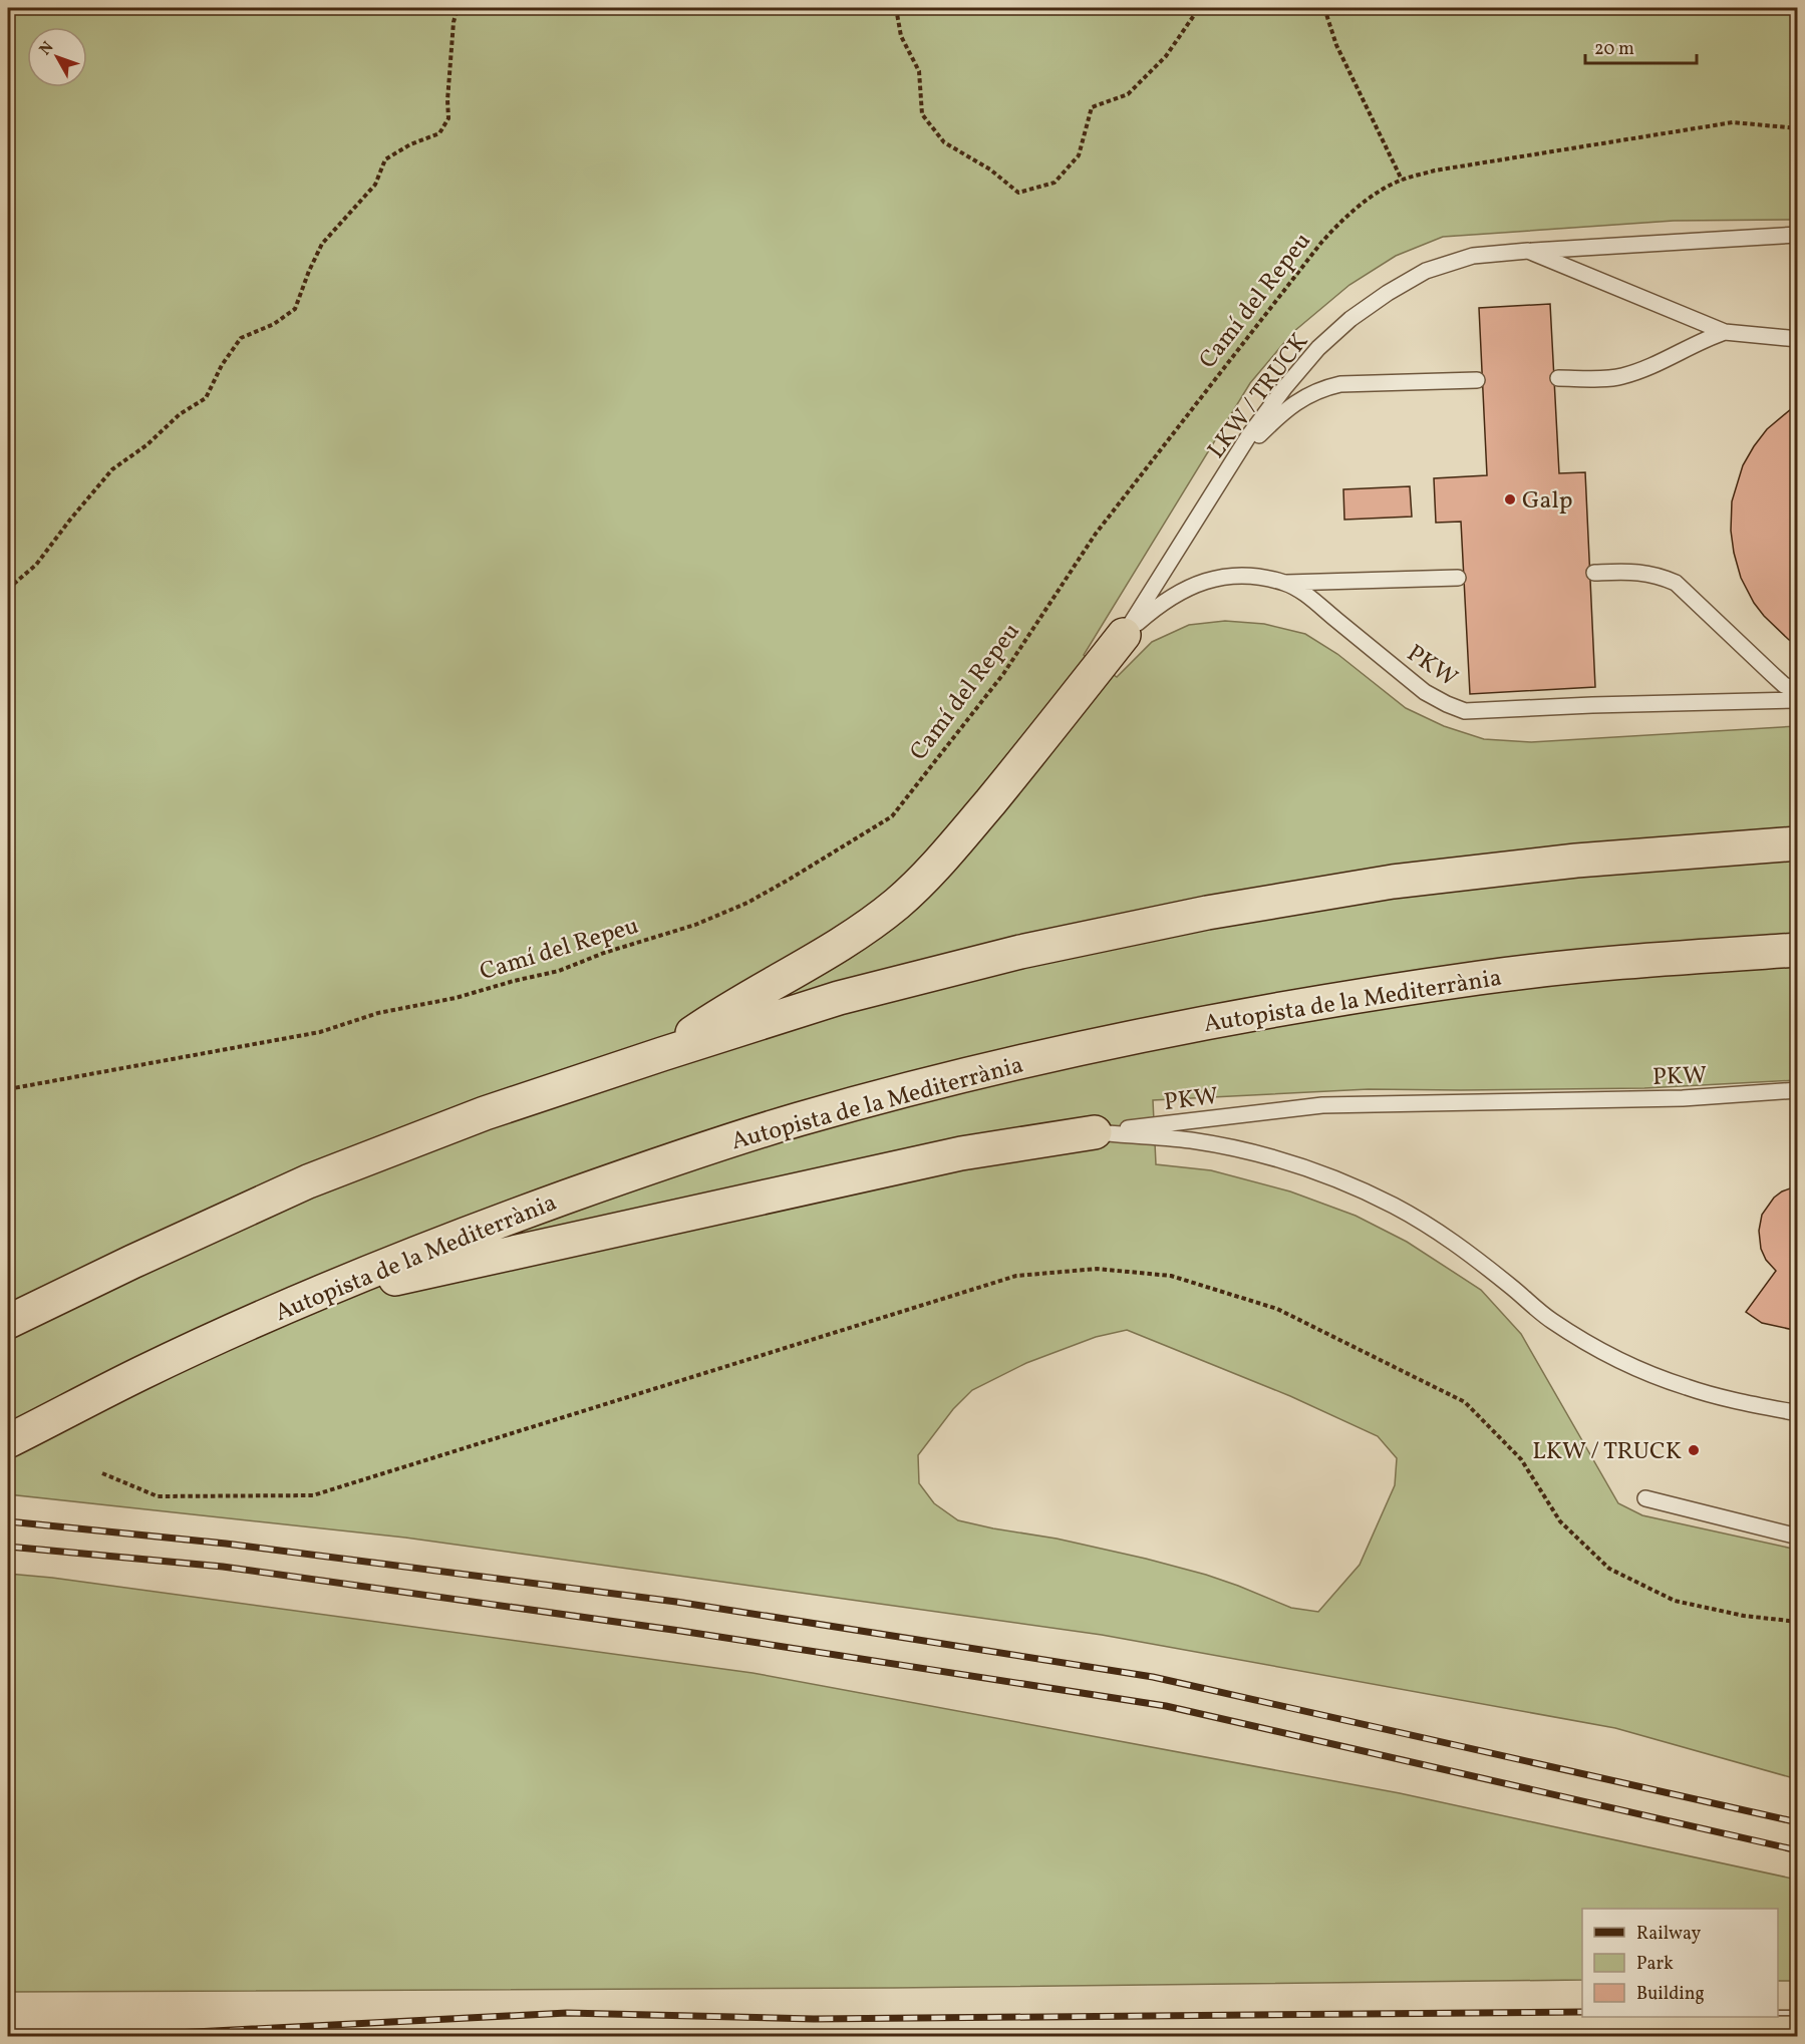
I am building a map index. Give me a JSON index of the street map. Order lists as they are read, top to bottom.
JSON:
{
  "streets": {
    "highway": ["Autopista de la Mediterrània"],
    "lane": ["LKW / TRUCK", "PKW"],
    "path": ["Camí del Repeu"]
  },
  "crossings": [
    ["LKW / TRUCK", "PKW"]
  ],
  "places": ["Galp", "LKW / TRUCK"],
  "legend": ["Railway", "Park", "Building"],
  "scale_bar": "20 m",
  "north": "top left"
}
